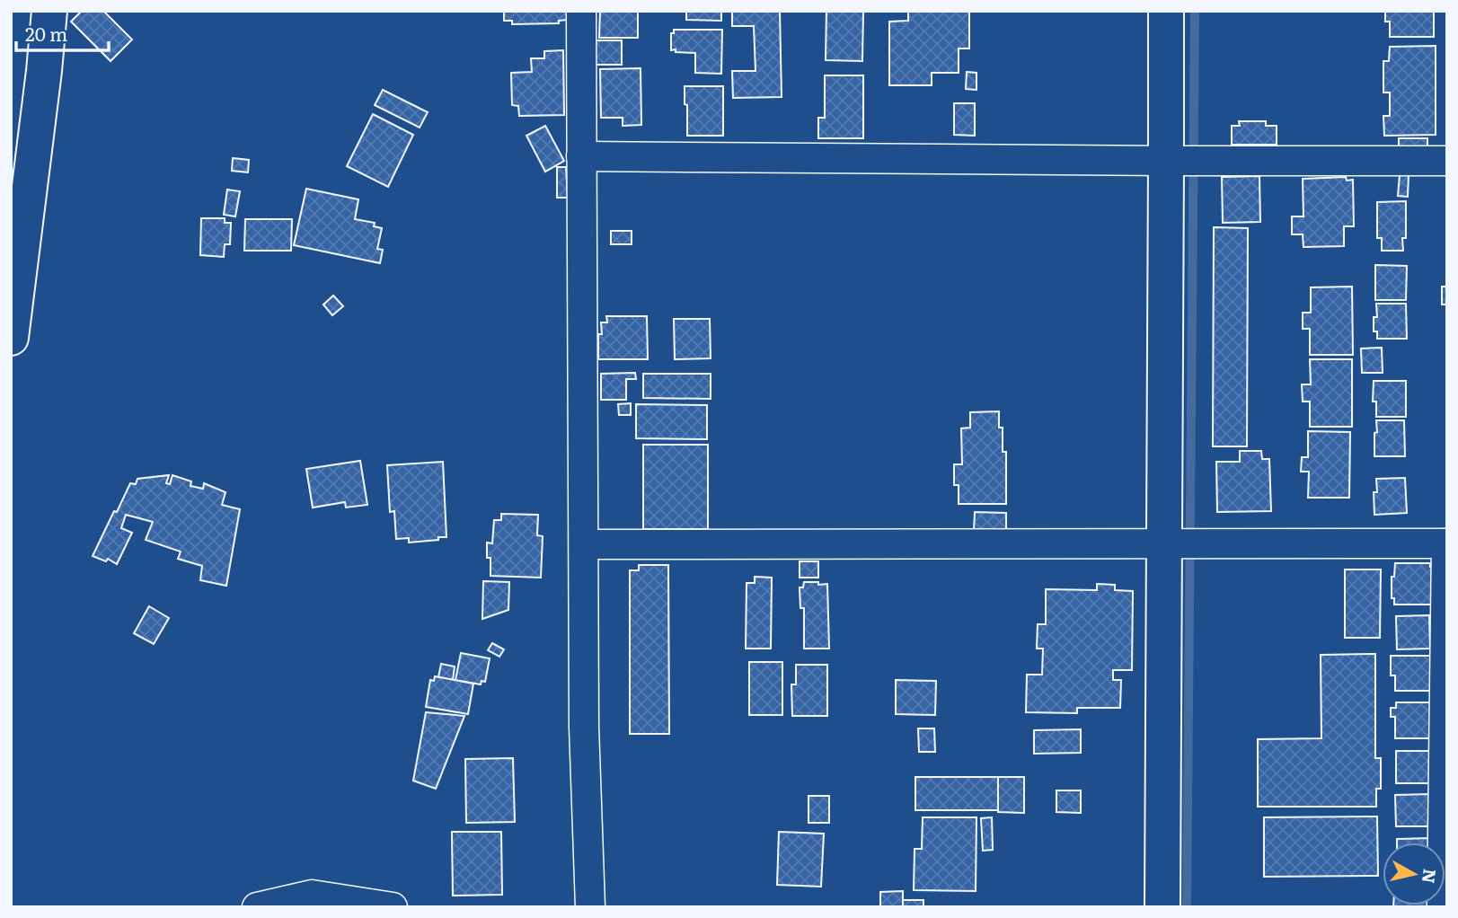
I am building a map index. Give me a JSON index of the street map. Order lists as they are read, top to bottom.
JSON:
{
  "scale_bar": "20 m",
  "north": "right"
}
